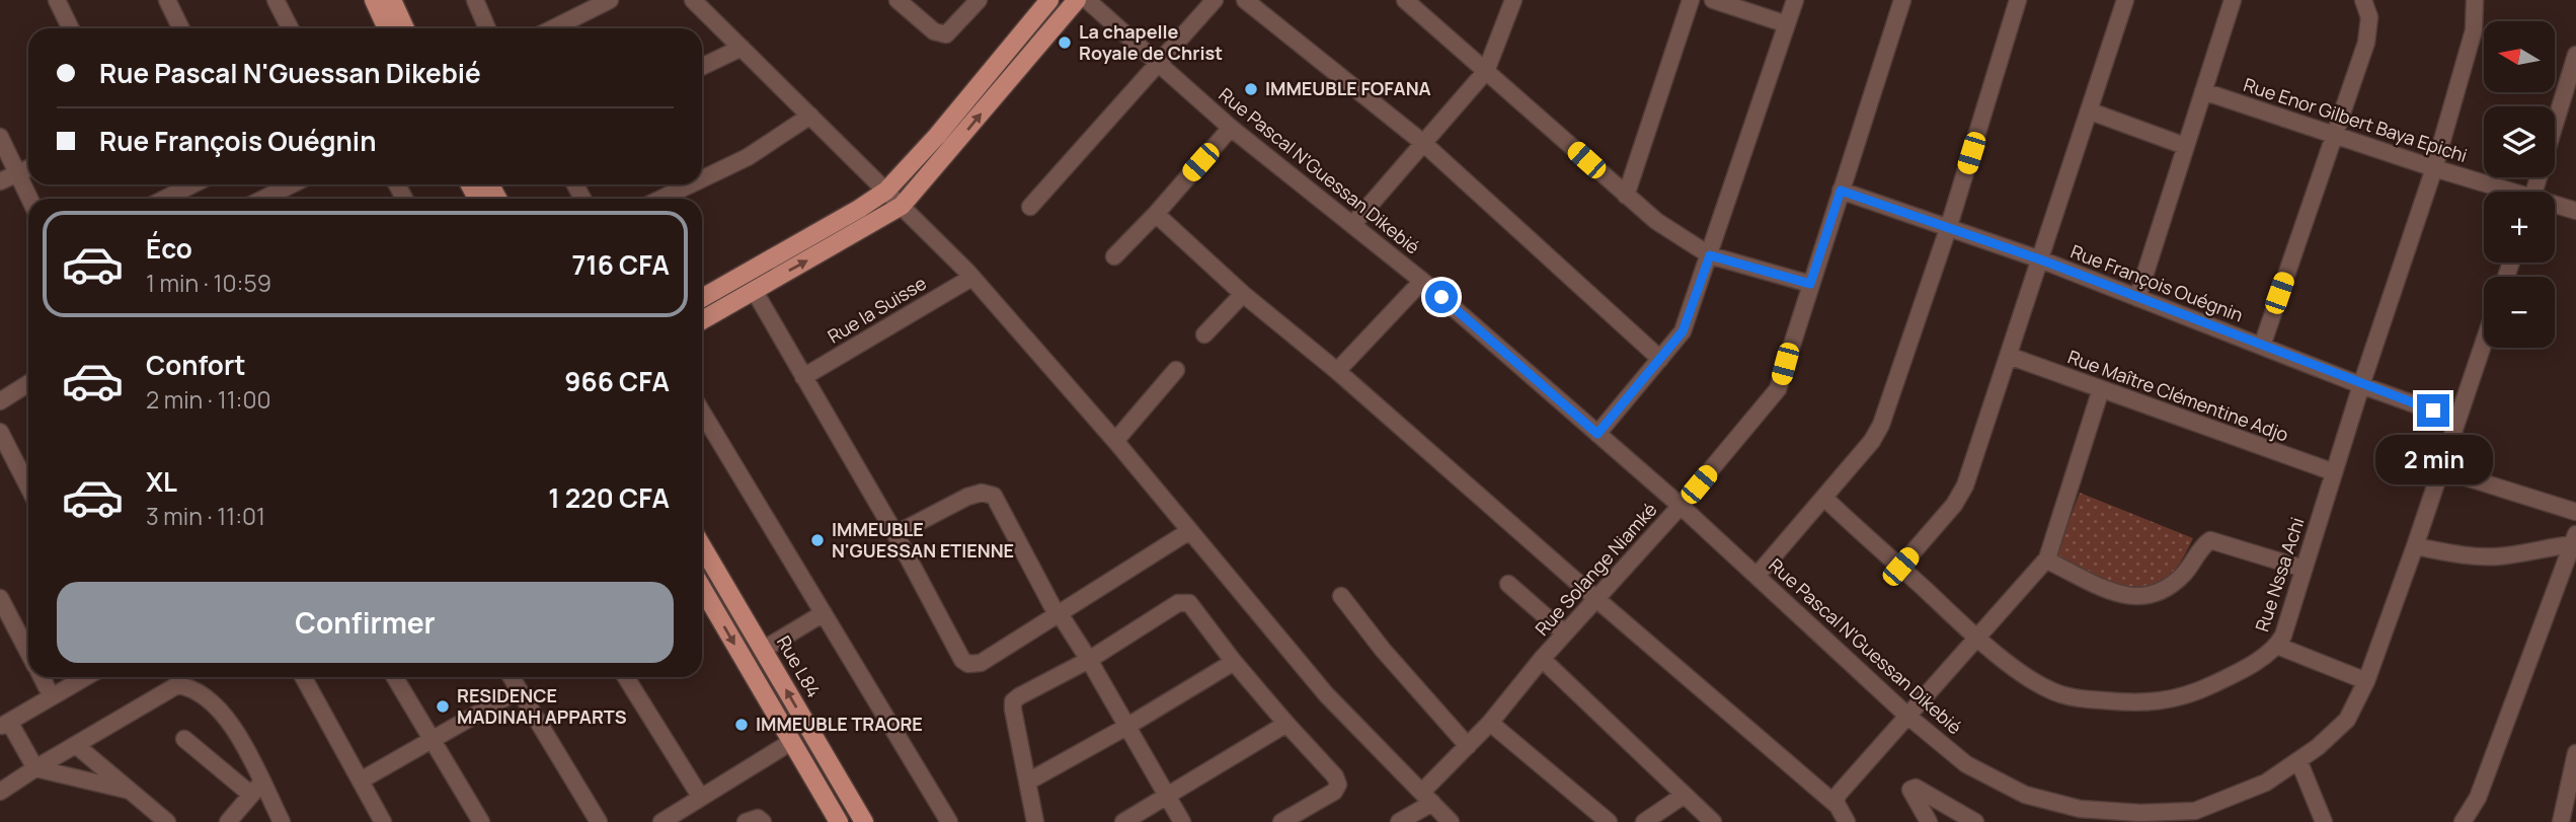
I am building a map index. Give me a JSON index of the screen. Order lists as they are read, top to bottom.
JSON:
{
  "streets": {
    "main road": ["Rue L84"],
    "street": [
      "Rue Enor Gilbert Baya Epichi",
      "Rue Pascal N'Guessan Dikebié",
      "Rue François Ouégnin",
      "Rue la Suisse",
      "Rue Maître Clémentine Adjo",
      "Rue Solange Niamké",
      "Rue Nssa Achi"
    ]
  },
  "crossings": [
    ["Rue Enor Gilbert Baya Epichi", "Rue Nssa Achi"],
    ["Rue Pascal N'Guessan Dikebié", "Rue François Ouégnin"],
    ["Rue Pascal N'Guessan Dikebié", "Rue Solange Niamké"],
    ["Rue François Ouégnin", "Rue Solange Niamké"],
    ["Rue François Ouégnin", "Rue Nssa Achi"],
    ["Rue Maître Clémentine Adjo", "Rue Nssa Achi"]
  ],
  "places": [
    "La chapelle Royale de Christ",
    "IMMEUBLE FOFANA",
    "IMMEUBLE N'GUESSAN ETIENNE",
    "RESIDENCE MADINAH APPARTS",
    "IMMEUBLE TRAORE"
  ],
  "north": "left",
  "page": {
    "map_buttons": ["+", "−"],
    "banner": ["Rue Pascal N'Guessan Dikebié", "Rue François Ouégnin"],
    "list": [
      {
        "name": "Éco",
        "note": "1 min · 10:59",
        "value": "716 CFA"
      },
      {
        "name": "Confort",
        "note": "2 min · 11:00",
        "value": "966 CFA"
      },
      {
        "name": "XL",
        "note": "3 min · 11:01",
        "value": "1 220 CFA"
      }
    ],
    "bubble": "2 min",
    "buttons": "Confirmer"
  }
}
